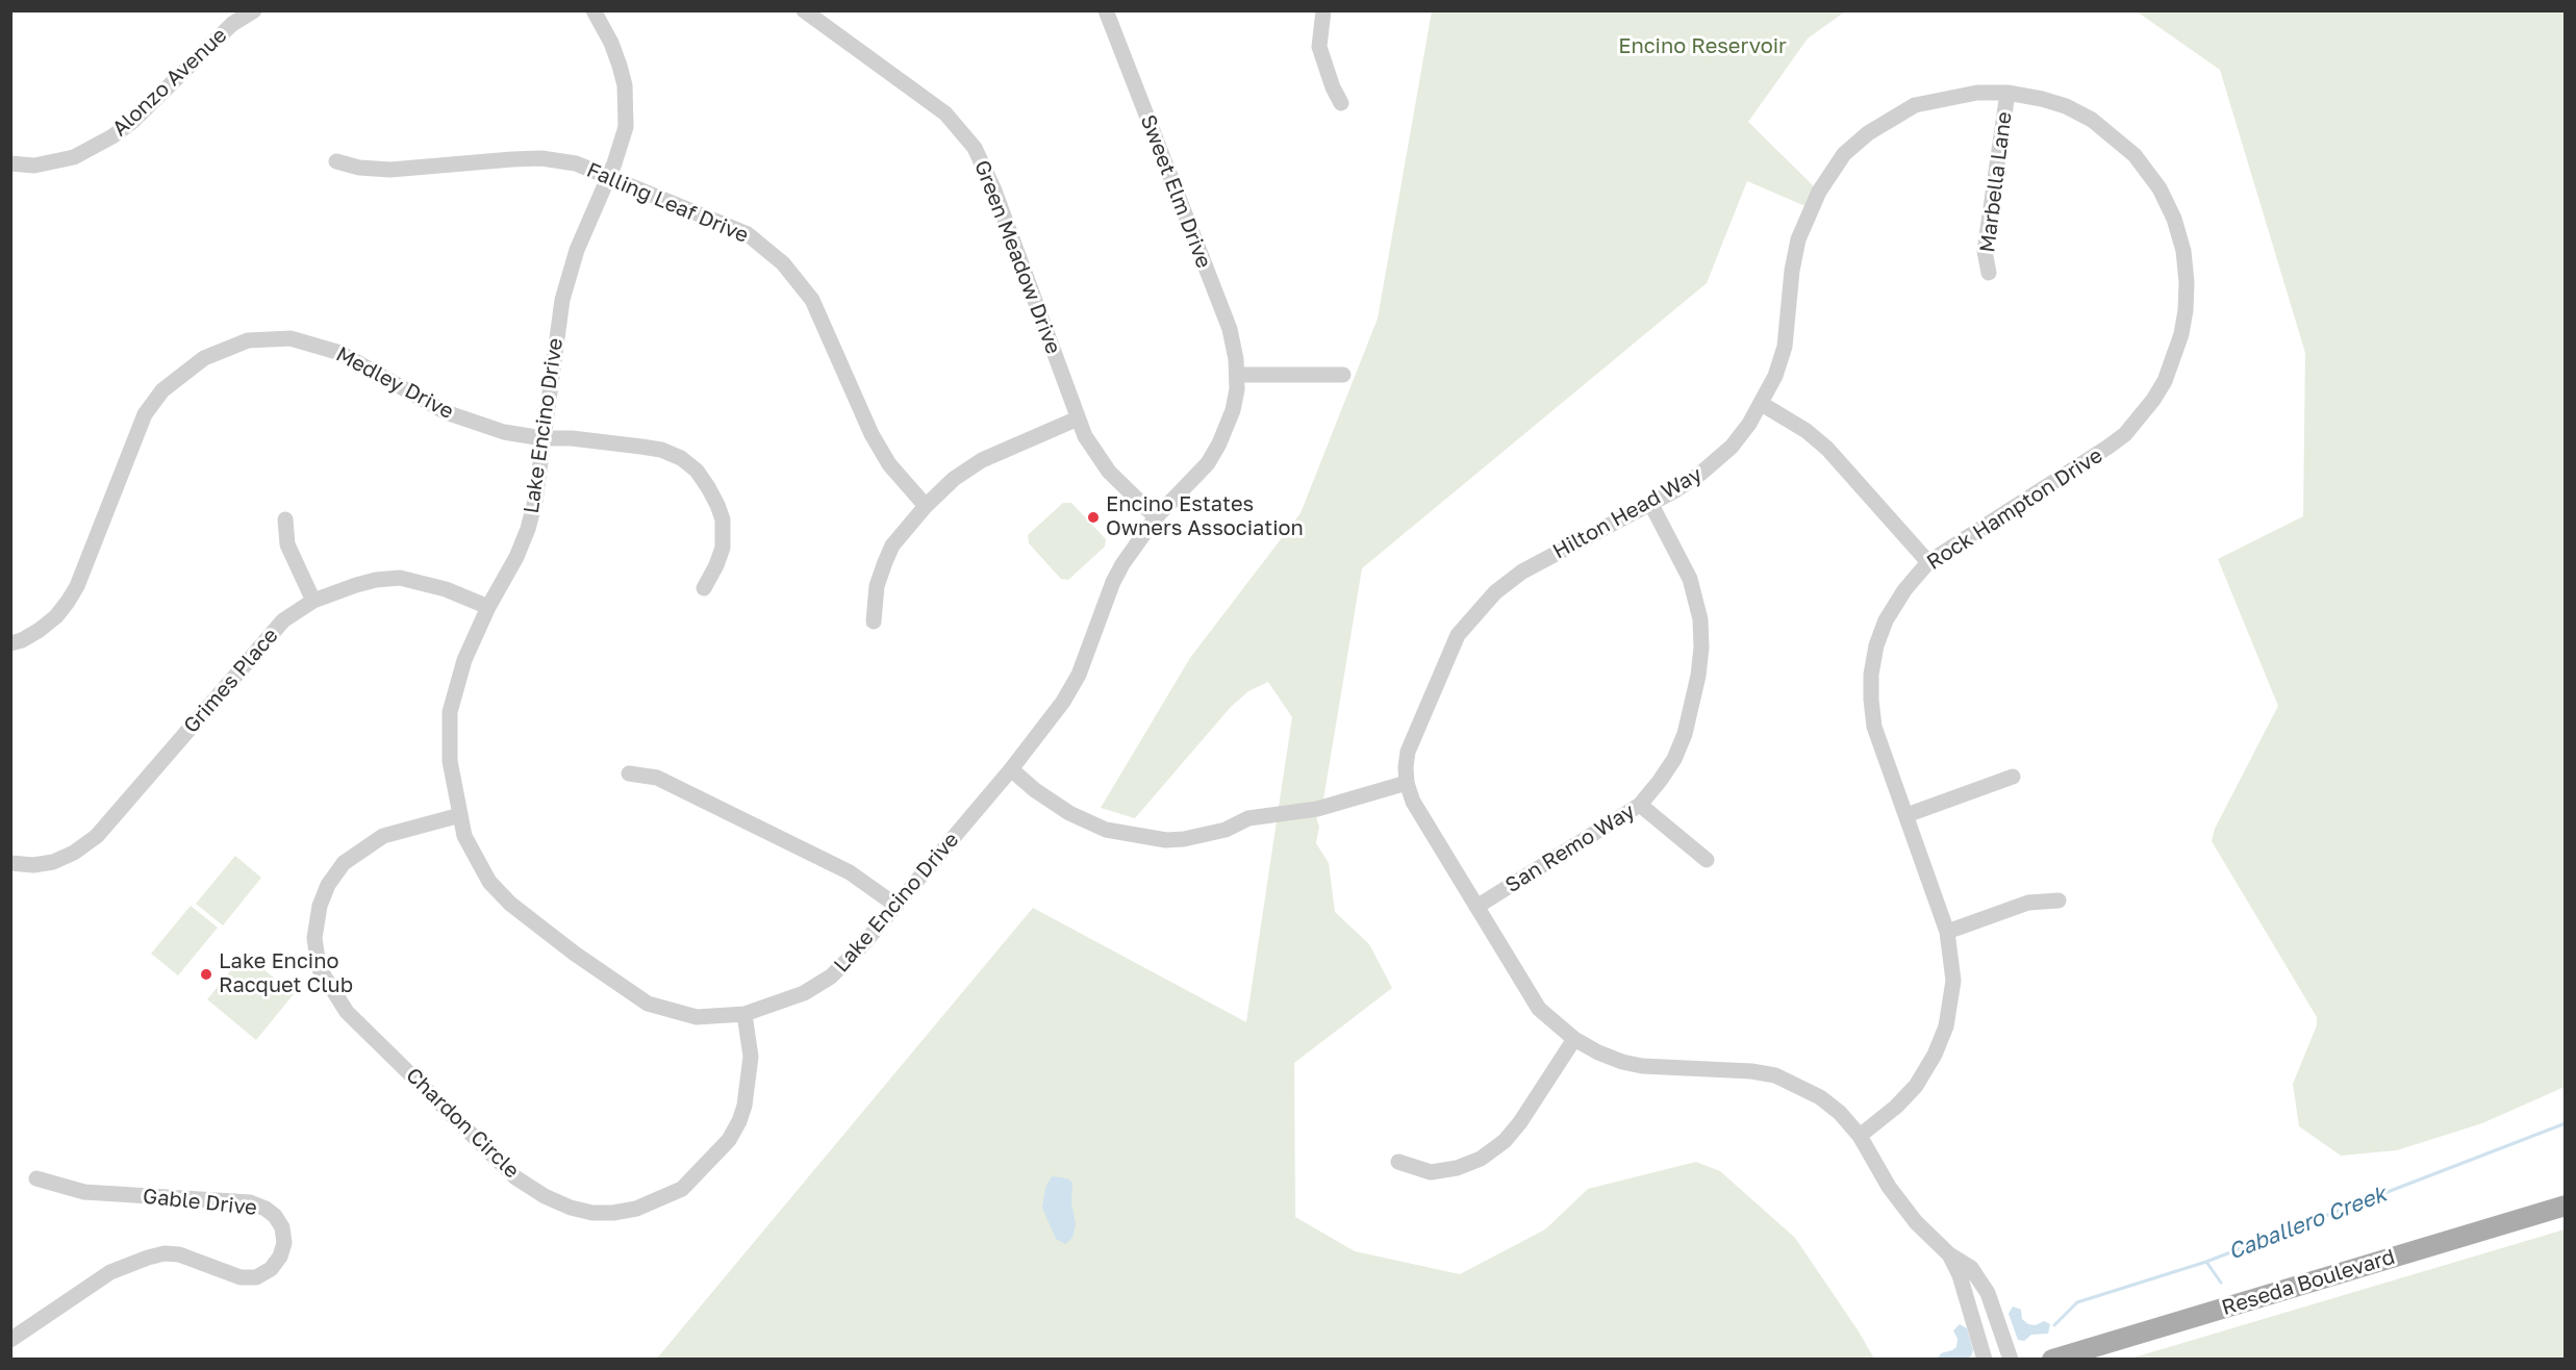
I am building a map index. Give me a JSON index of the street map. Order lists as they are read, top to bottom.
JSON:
{
  "streets": {
    "main road": ["Reseda Boulevard"],
    "street": [
      "Alonzo Avenue",
      "Marbella Lane",
      "Sweet Elm Drive",
      "Falling Leaf Drive",
      "Green Meadow Drive",
      "Medley Drive",
      "Lake Encino Drive",
      "Rock Hampton Drive",
      "Hilton Head Way",
      "Grimes Place",
      "San Remo Way",
      "Chardon Circle",
      "Gable Drive"
    ]
  },
  "crossings": [
    ["Marbella Lane", "Rock Hampton Drive"],
    ["Marbella Lane", "Hilton Head Way"],
    ["Sweet Elm Drive", "Lake Encino Drive"],
    ["Falling Leaf Drive", "Lake Encino Drive"],
    ["Green Meadow Drive", "Lake Encino Drive"],
    ["Medley Drive", "Lake Encino Drive"],
    ["Lake Encino Drive", "Grimes Place"],
    ["Lake Encino Drive", "Chardon Circle"],
    ["Rock Hampton Drive", "Hilton Head Way"],
    ["Hilton Head Way", "San Remo Way"]
  ],
  "water": ["Caballero Creek"],
  "parks": ["Encino Reservoir"],
  "places": ["Encino Estates Owners Association", "Lake Encino Racquet Club"]
}
